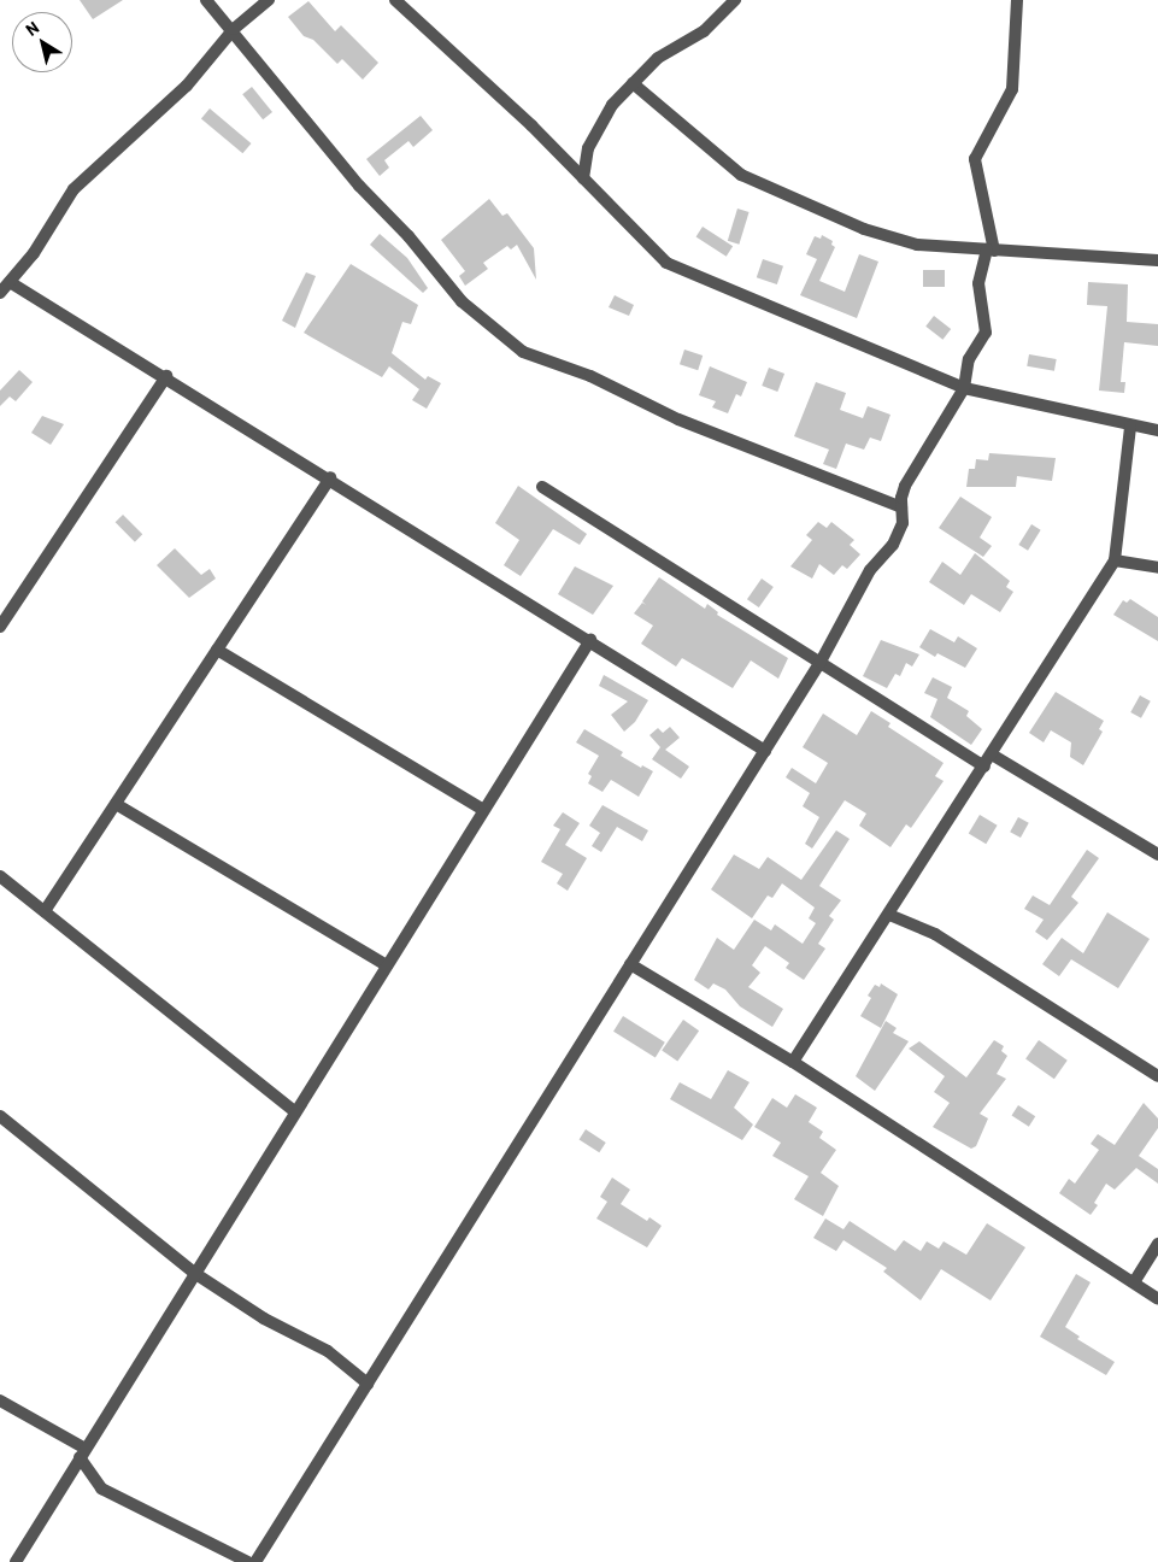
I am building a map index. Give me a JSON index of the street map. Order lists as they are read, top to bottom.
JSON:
{
  "north": "top left"
}
